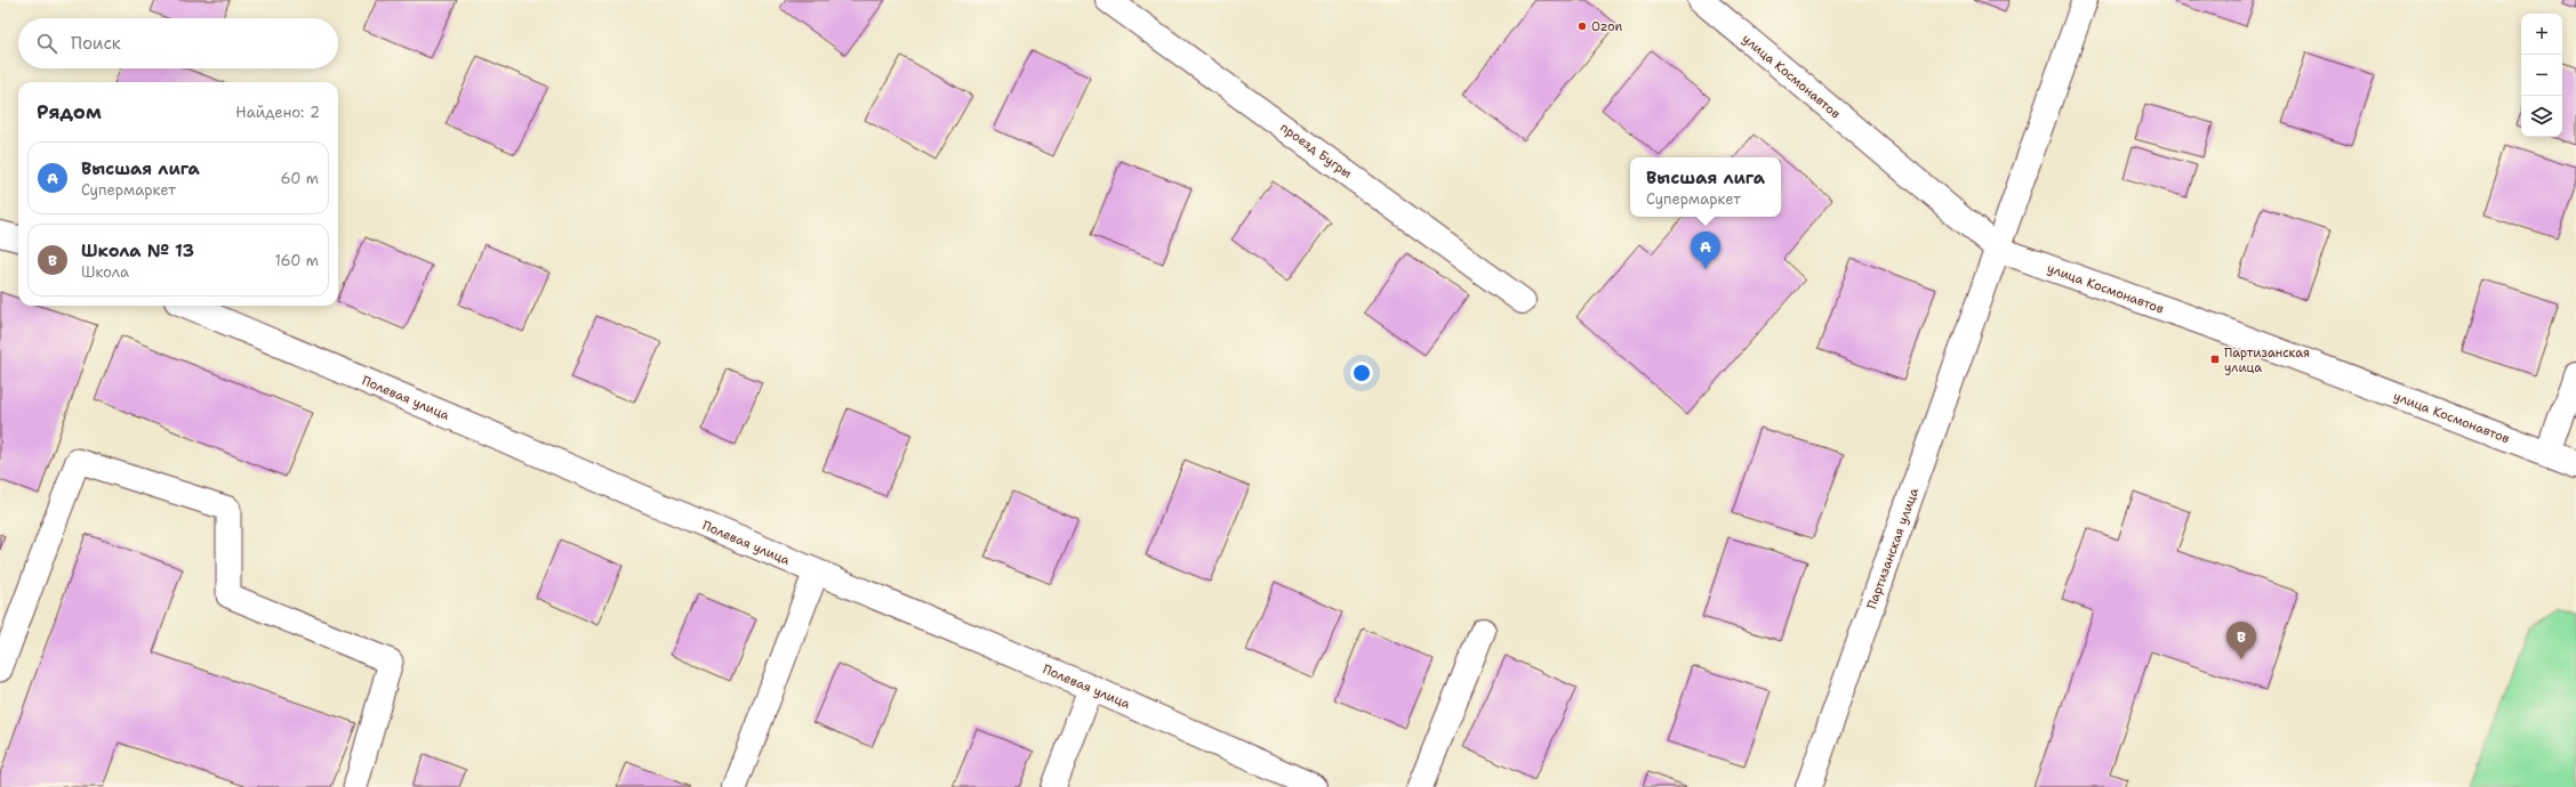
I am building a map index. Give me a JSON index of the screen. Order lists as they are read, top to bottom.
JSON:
{
  "streets": {
    "street": [
      "улица Космонавтов",
      "проезд Бугры",
      "Полевая улица",
      "Партизанская улица"
    ]
  },
  "crossings": [
    ["улица Космонавтов", "Партизанская улица"]
  ],
  "places": {
    "other": ["Ozon"],
    "transit": ["Партизанская улица"]
  },
  "page": {
    "map_buttons": ["+", "−"],
    "search": "Поиск",
    "heading": ["Рядом", "Найдено: 2"],
    "list": [
      {
        "mark": "A",
        "name": "Высшая лига",
        "note": "Супермаркет",
        "value": "60 m"
      },
      {
        "mark": "B",
        "name": "Школа № 13",
        "note": "Школа",
        "value": "160 m"
      }
    ],
    "popup": ["Высшая лига", "Супермаркет"],
    "pins": ["A", "B"]
  }
}
